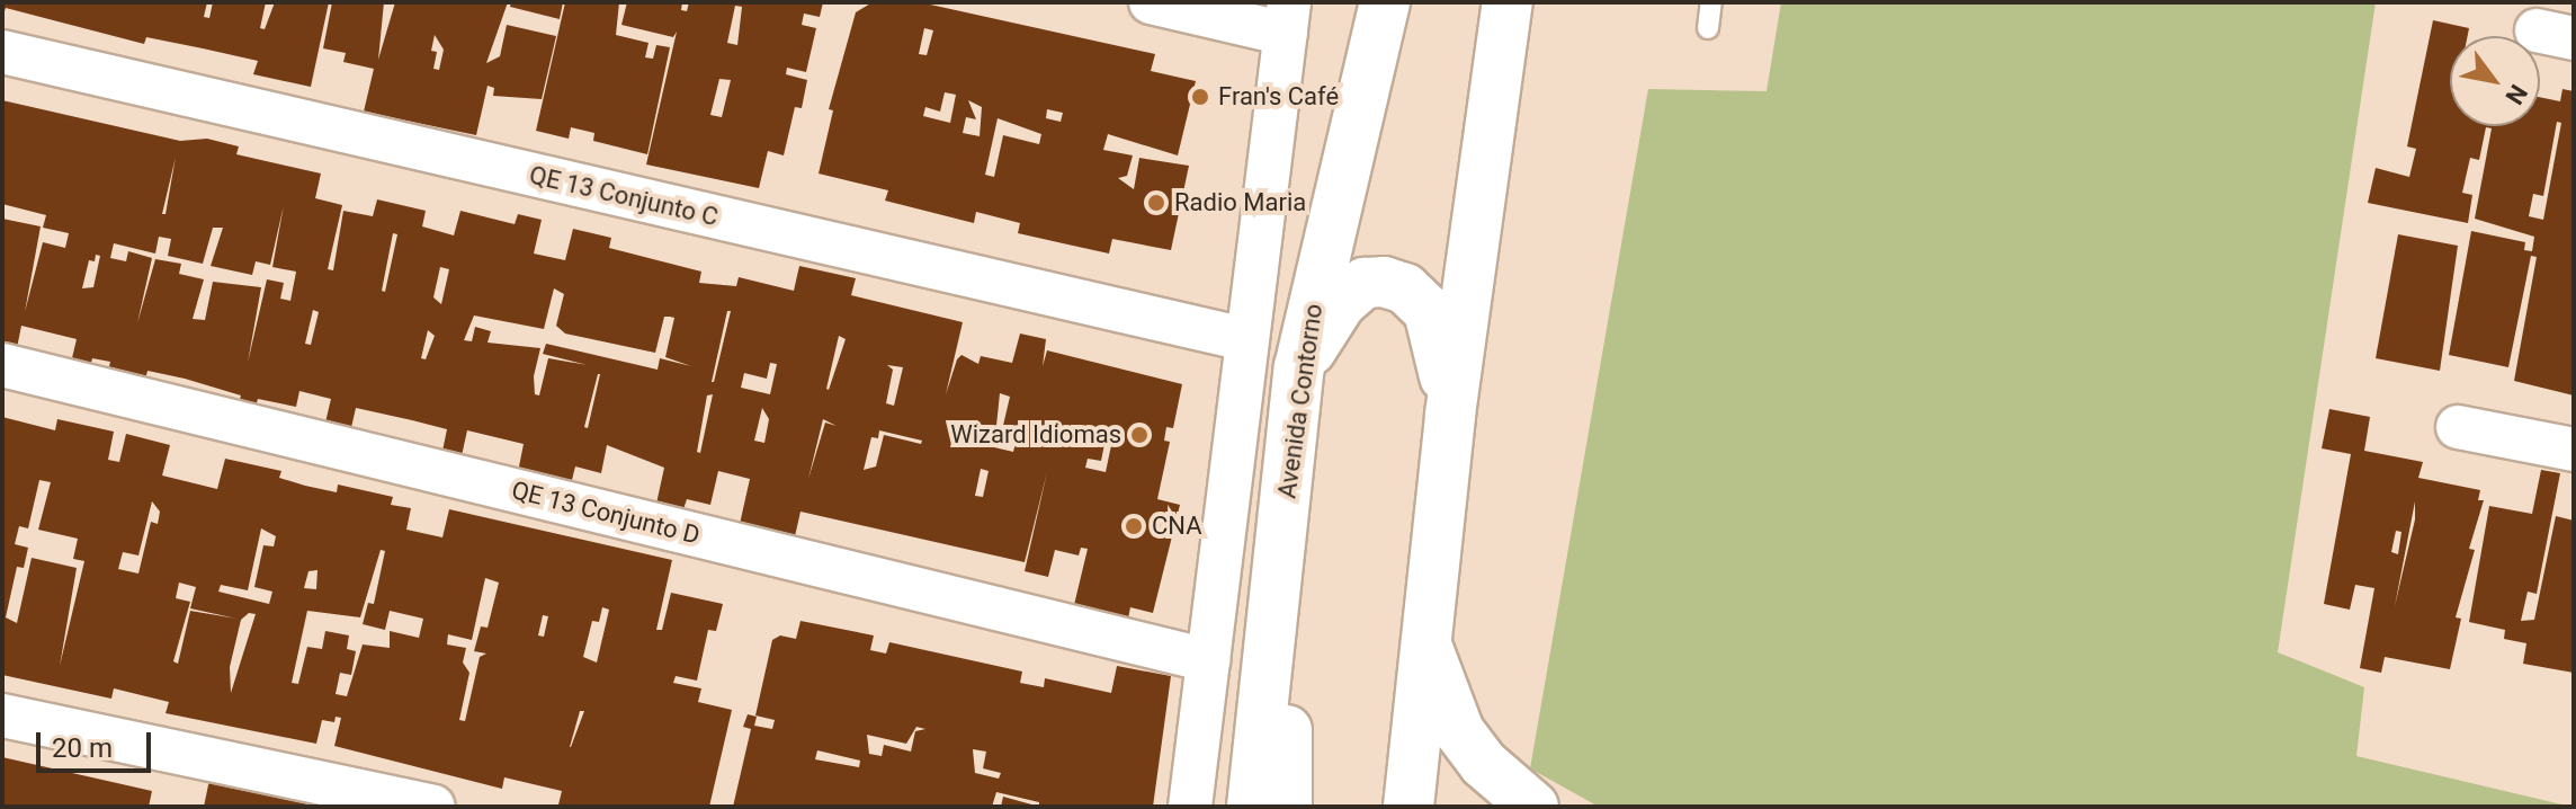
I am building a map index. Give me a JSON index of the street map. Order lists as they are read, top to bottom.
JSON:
{
  "streets": {
    "main road": ["Avenida Contorno"],
    "street": ["QE 13 Conjunto C", "QE 13 Conjunto D"]
  },
  "places": [
    "Fran's Café",
    "Radio Maria",
    "Wizard Idiomas",
    "CNA"
  ],
  "scale_bar": "20 m",
  "north": "bottom right"
}
